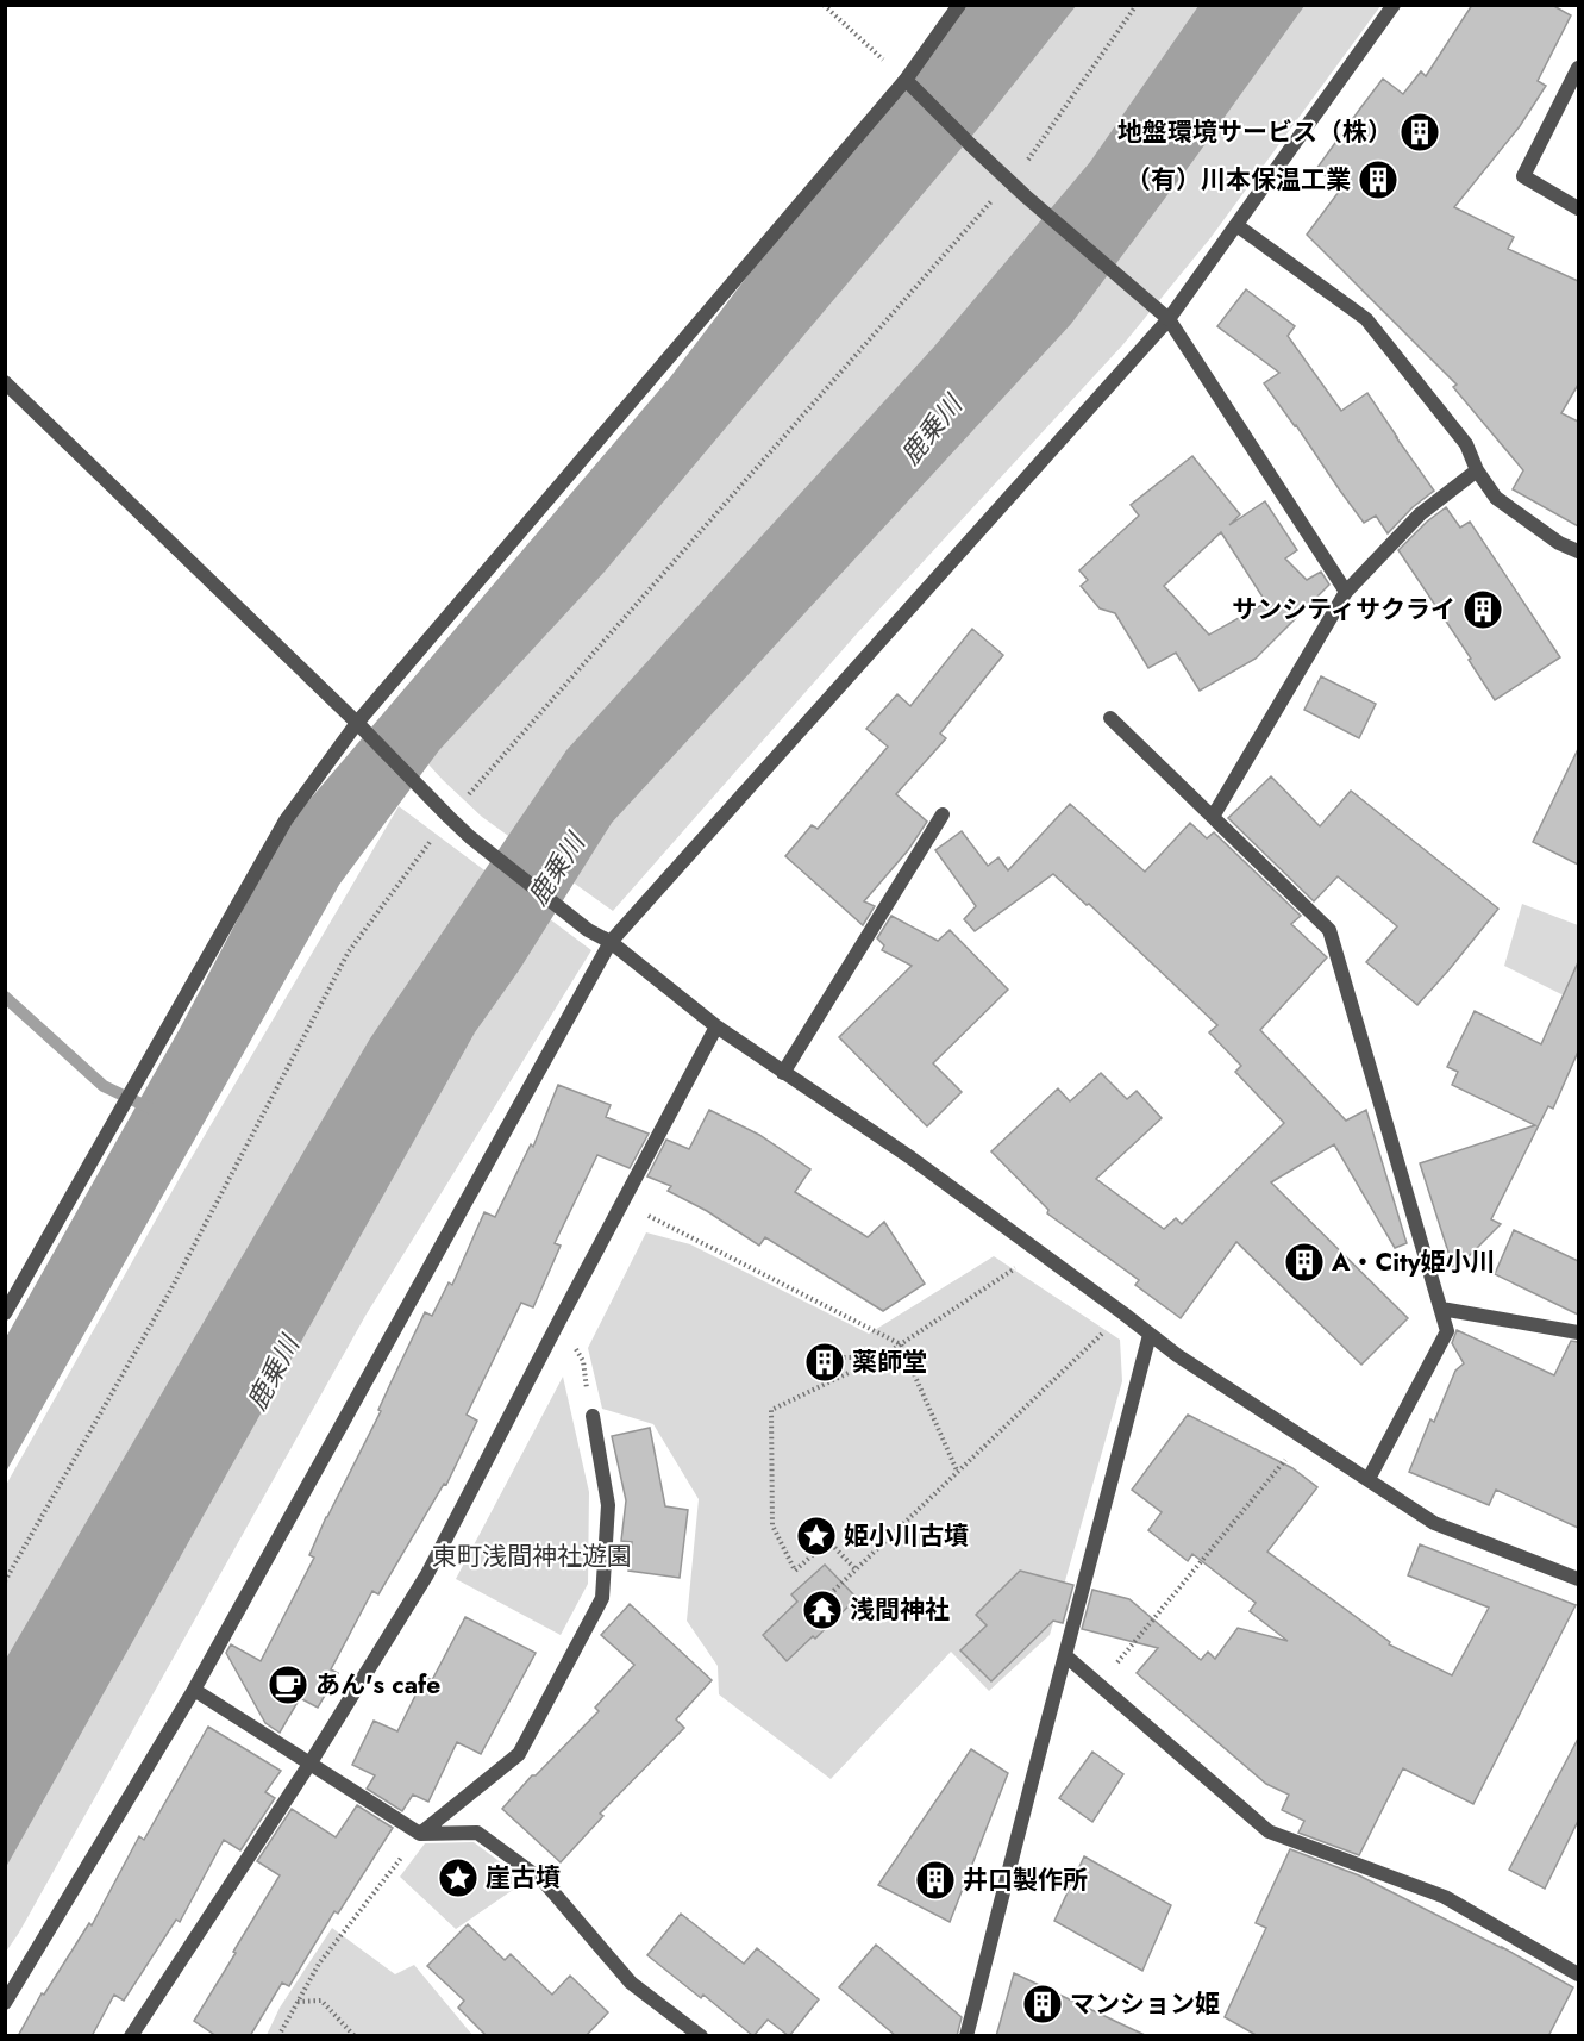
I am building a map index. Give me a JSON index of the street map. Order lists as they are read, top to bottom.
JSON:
{
  "water": ["鹿乗川"],
  "parks": ["東町浅間神社遊園"],
  "places": {
    "building": [
      "地盤環境サービス（株）",
      "（有）川本保温工業",
      "サンシティサクライ",
      "A・City姫小川",
      "薬師堂",
      "井口製作所",
      "マンション姫"
    ],
    "place": ["姫小川古墳", "崖古墳"],
    "temple": ["浅間神社"],
    "cafe": ["あん's cafe"]
  }
}
